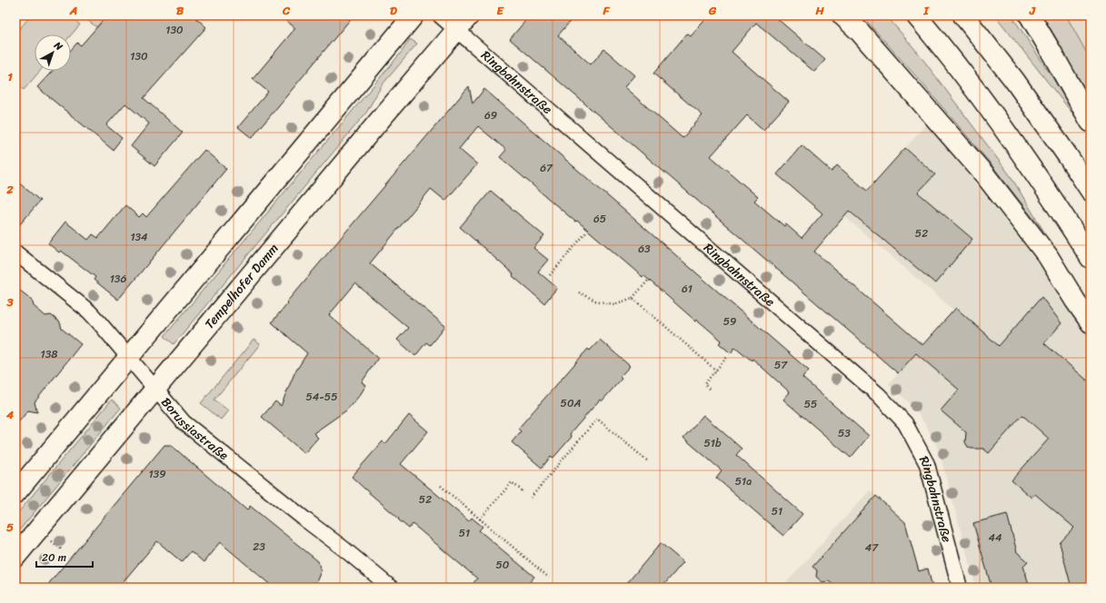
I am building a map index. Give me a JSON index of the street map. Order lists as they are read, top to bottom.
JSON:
{
  "streets": {
    "main road": ["Tempelhofer Damm"],
    "street": ["Ringbahnstraße", "Borussiastraße"]
  },
  "crossings": [
    ["Ringbahnstraße", "Tempelhofer Damm"],
    ["Tempelhofer Damm", "Borussiastraße"]
  ],
  "house_numbers": [
    "130",
    "130",
    "69",
    "67",
    "65",
    "52",
    "134",
    "63",
    "136",
    "61",
    "59",
    "138",
    "57",
    "54-55",
    "50A",
    "55",
    "53",
    "51b",
    "139",
    "51a",
    "52",
    "51",
    "51",
    "44",
    "23",
    "47",
    "50"
  ],
  "scale_bar": "20 m",
  "north": "top right",
  "grid": {
    "columns": [
      "A",
      "B",
      "C",
      "D",
      "E",
      "F",
      "G",
      "H",
      "I",
      "J"
    ],
    "rows": [
      "1",
      "2",
      "3",
      "4",
      "5"
    ]
  }
}
